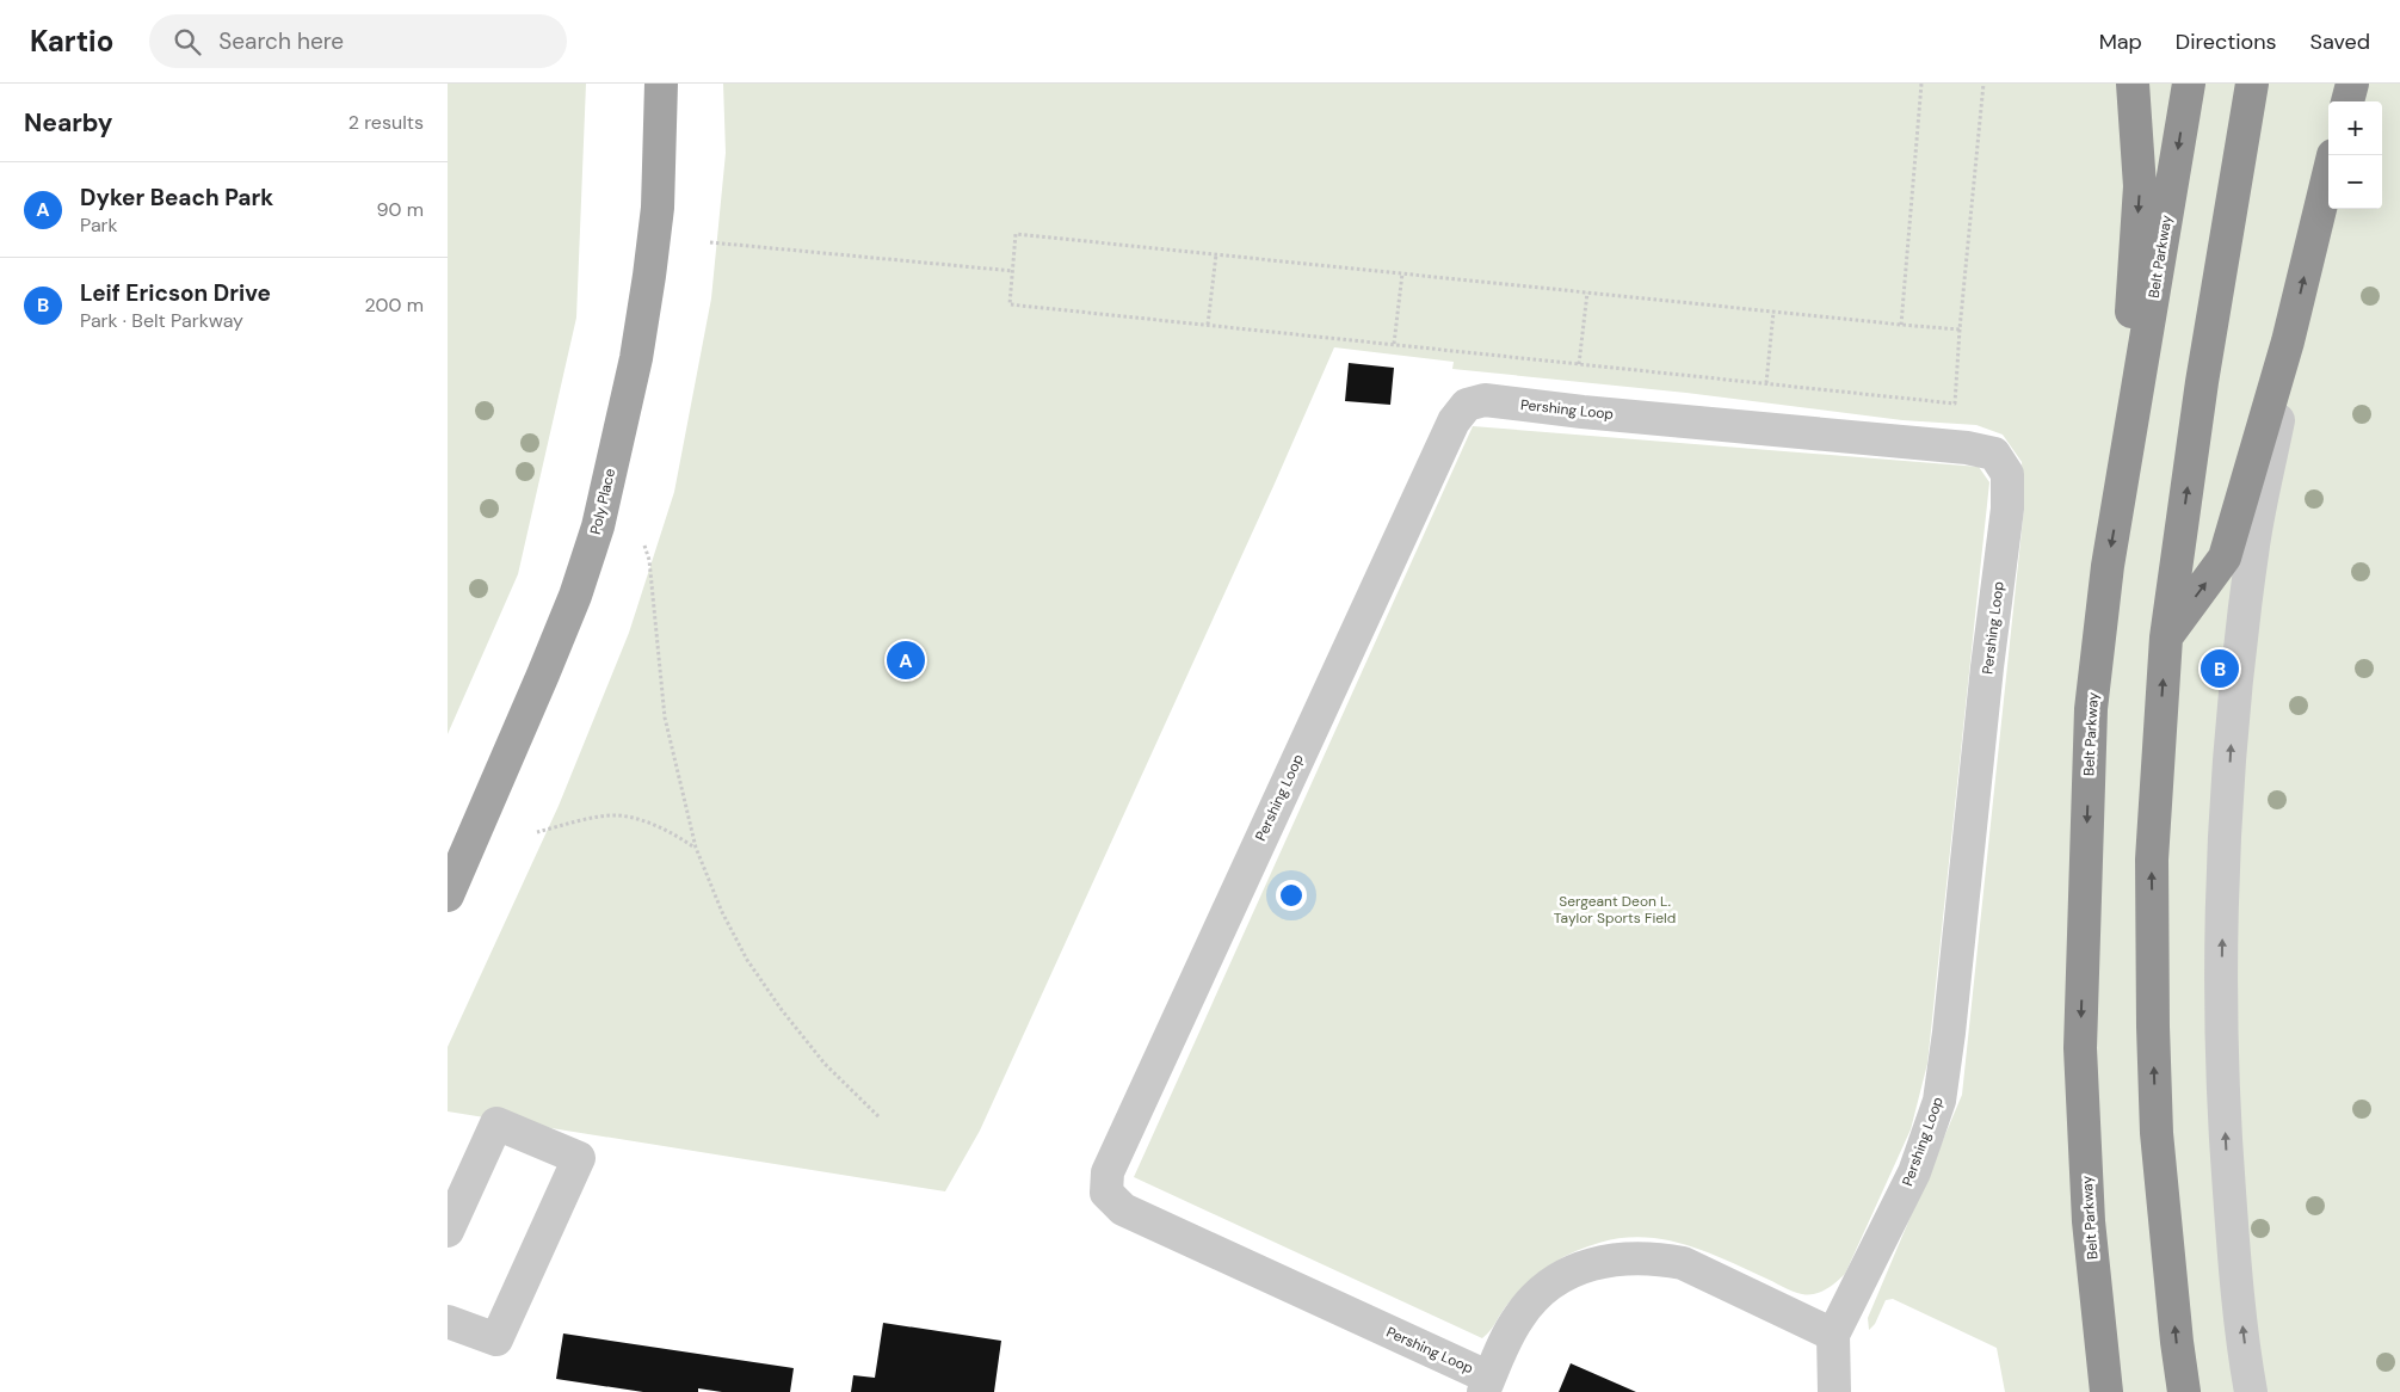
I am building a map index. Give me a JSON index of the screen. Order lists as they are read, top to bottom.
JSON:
{
  "streets": {
    "highway": ["Belt Parkway"],
    "main road": ["Poly Place"],
    "street": ["Pershing Loop"]
  },
  "parks": ["Sergeant Deon L. Taylor Sports Field"],
  "page": {
    "header": "Kartio",
    "search": "Search here",
    "nav": ["Map", "Directions", "Saved"],
    "heading": ["Nearby", "2 results"],
    "map_buttons": ["+", "−"],
    "list": [
      {
        "mark": "A",
        "name": "Dyker Beach Park",
        "note": "Park",
        "value": "90 m"
      },
      {
        "mark": "B",
        "name": "Leif Ericson Drive",
        "note": "Park · Belt Parkway",
        "value": "200 m"
      }
    ],
    "pins": ["A", "B"]
  }
}
